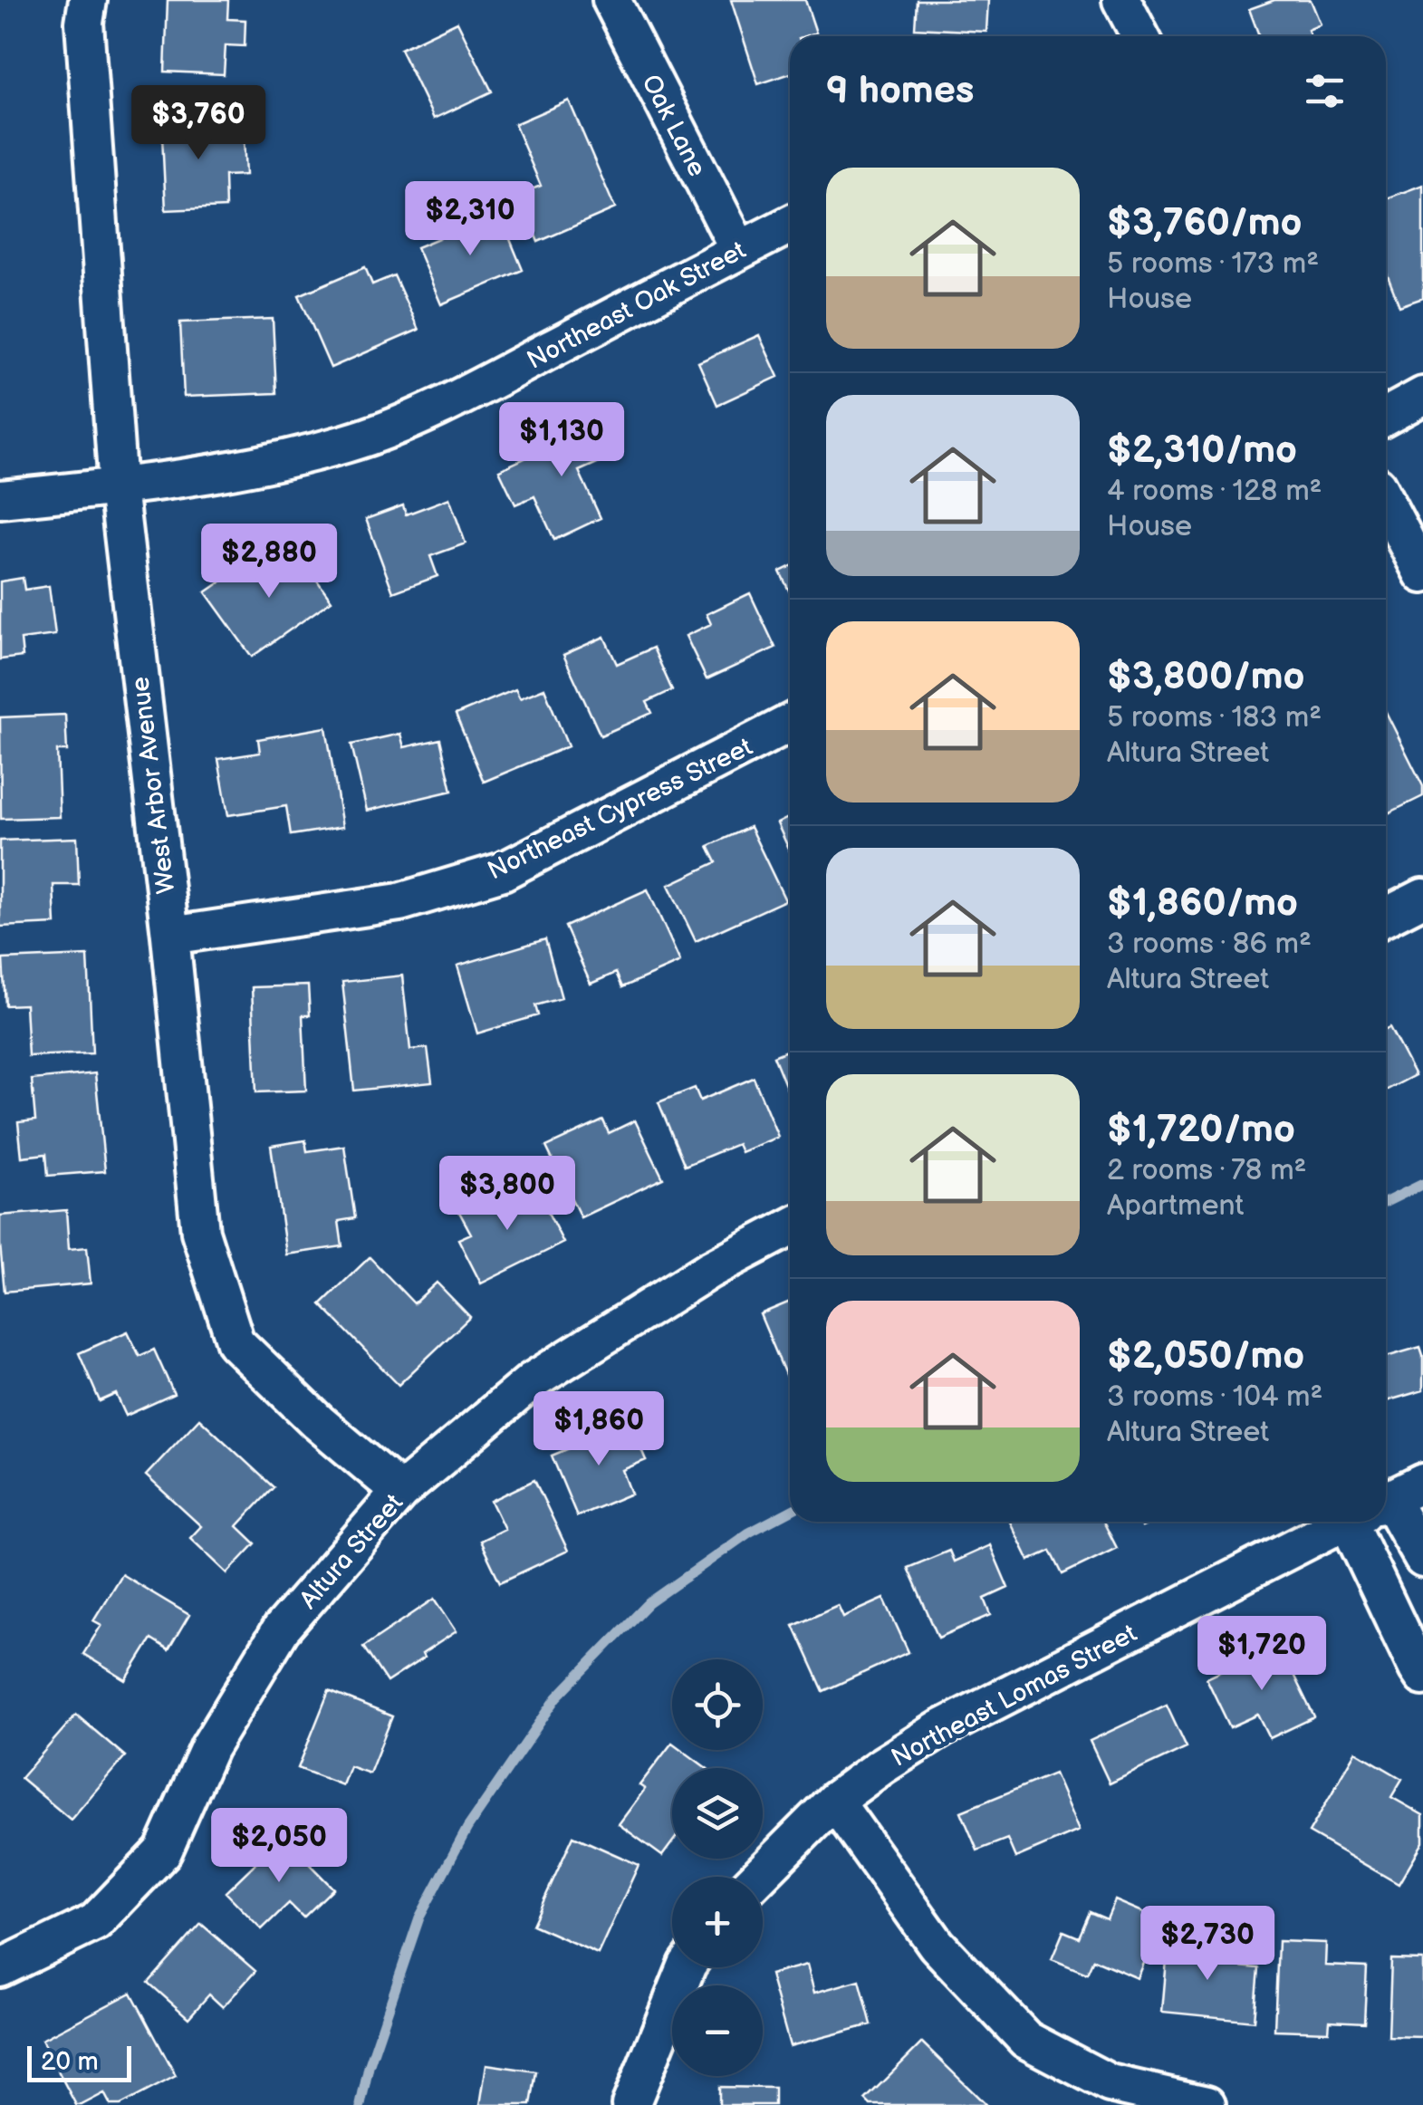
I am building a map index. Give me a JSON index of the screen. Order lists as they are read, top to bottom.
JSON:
{
  "streets": {
    "street": [
      "Oak Lane",
      "Northeast Oak Street",
      "West Arbor Avenue",
      "Northeast Cypress Street",
      "Altura Street",
      "Northeast Lomas Street"
    ]
  },
  "crossings": [
    ["Oak Lane", "Northeast Oak Street"],
    ["Northeast Oak Street", "West Arbor Avenue"],
    ["West Arbor Avenue", "Northeast Cypress Street"],
    ["West Arbor Avenue", "Altura Street"]
  ],
  "scale_bar": "20 m",
  "page": {
    "heading": "9 homes",
    "price": [
      "$3,760",
      "$2,310",
      "$1,130",
      "$2,880",
      "$3,800",
      "$1,860",
      "$1,720",
      "$2,050",
      "$2,730"
    ],
    "list": [
      {
        "name": "$3,760/mo",
        "note": "5 rooms · 173 m² · House"
      },
      {
        "name": "$2,310/mo",
        "note": "4 rooms · 128 m² · House"
      },
      {
        "name": "$3,800/mo",
        "note": "5 rooms · 183 m² · Altura Street"
      },
      {
        "name": "$1,860/mo",
        "note": "3 rooms · 86 m² · Altura Street"
      },
      {
        "name": "$1,720/mo",
        "note": "2 rooms · 78 m² · Apartment"
      },
      {
        "name": "$2,050/mo",
        "note": "3 rooms · 104 m² · Altura Street"
      }
    ],
    "map_buttons": ["+", "−"],
    "scale": "20 m"
  }
}
